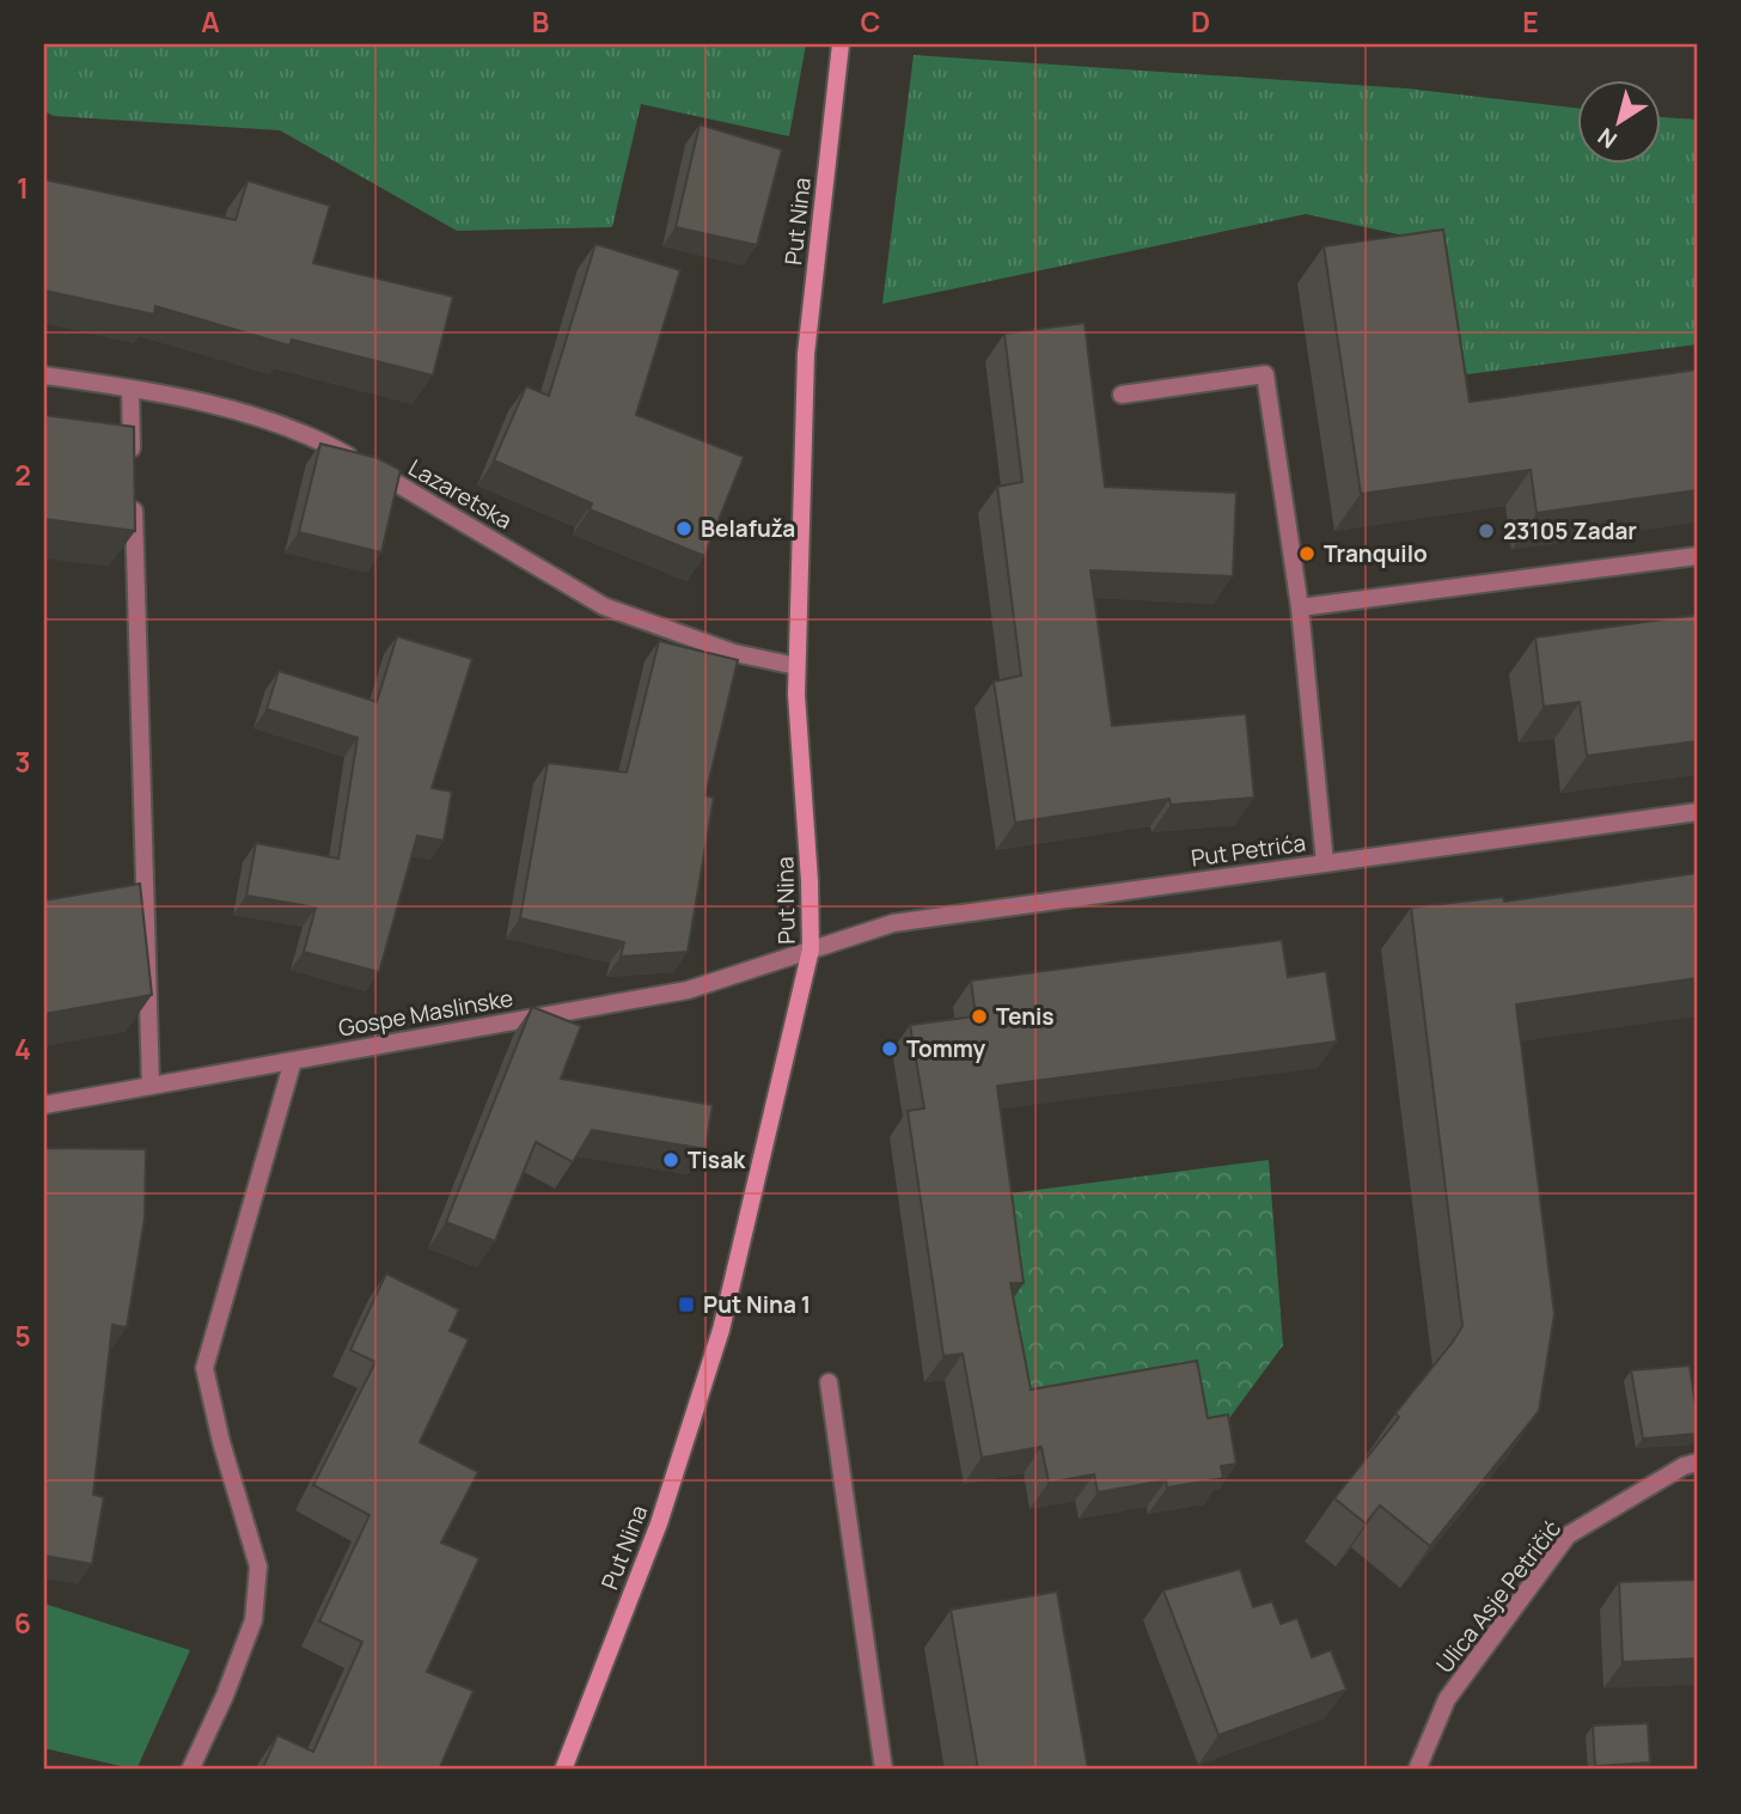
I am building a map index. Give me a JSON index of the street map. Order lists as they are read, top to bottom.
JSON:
{
  "streets": {
    "main road": ["Put Nina"],
    "street": [
      "Lazaretska",
      "Put Petrića",
      "Gospe Maslinske",
      "Ulica Asje Petričić"
    ]
  },
  "crossings": [
    ["Put Nina", "Lazaretska"],
    ["Put Nina", "Put Petrića"],
    ["Put Nina", "Gospe Maslinske"],
    ["Put Petrića", "Gospe Maslinske"]
  ],
  "places": {
    "other": [
      "Belafuža",
      "23105 Zadar",
      "Tranquilo",
      "Tenis",
      "Tommy",
      "Tisak"
    ],
    "transit": ["Put Nina 1"]
  },
  "north": "bottom left",
  "grid": {
    "columns": [
      "A",
      "B",
      "C",
      "D",
      "E"
    ],
    "rows": [
      "1",
      "2",
      "3",
      "4",
      "5",
      "6"
    ]
  }
}
